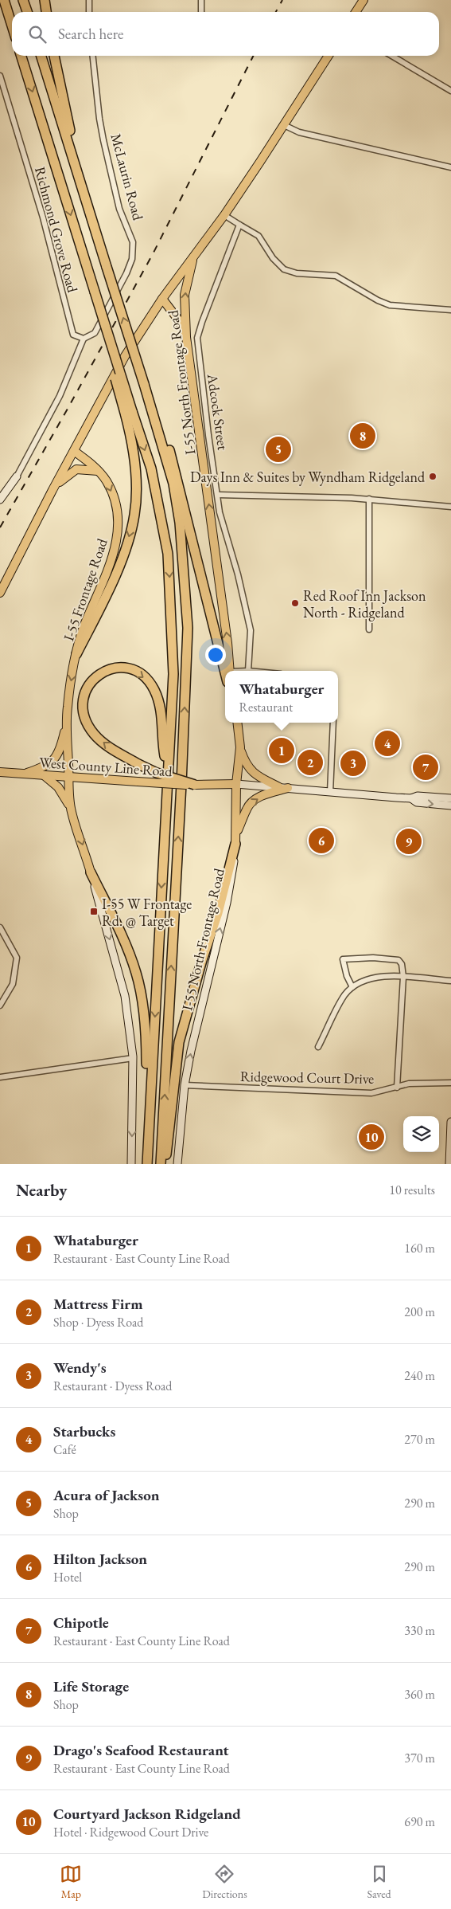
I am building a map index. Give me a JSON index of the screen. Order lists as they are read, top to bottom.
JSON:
{
  "streets": {
    "main road": ["I-55 North Frontage Road", "I-55 Frontage Road", "West County Line Road"],
    "street": [
      "McLaurin Road",
      "Richmond Grove Road",
      "Adcock Street",
      "Ridgewood Court Drive"
    ]
  },
  "crossings": [
    ["McLaurin Road", "Richmond Grove Road"],
    ["I-55 North Frontage Road", "West County Line Road"],
    ["I-55 North Frontage Road", "Ridgewood Court Drive"],
    ["I-55 Frontage Road", "West County Line Road"]
  ],
  "one_way": ["I-55 North Frontage Road", "I-55 Frontage Road"],
  "places": {
    "other": ["Days Inn & Suites by Wyndham Ridgeland", "Red Roof Inn Jackson North - Ridgeland"],
    "transit": ["I-55 W Frontage Rd. @ Target"]
  },
  "page": {
    "search": "Search here",
    "pins": [
      "8",
      "5",
      "4",
      "1",
      "2",
      "3",
      "7",
      "6",
      "9",
      "10"
    ],
    "popup": ["Whataburger", "Restaurant"],
    "heading": ["Nearby", "10 results"],
    "list": [
      {
        "mark": "1",
        "name": "Whataburger",
        "note": "Restaurant · East County Line Road",
        "value": "160 m"
      },
      {
        "mark": "2",
        "name": "Mattress Firm",
        "note": "Shop · Dyess Road",
        "value": "200 m"
      },
      {
        "mark": "3",
        "name": "Wendy's",
        "note": "Restaurant · Dyess Road",
        "value": "240 m"
      },
      {
        "mark": "4",
        "name": "Starbucks",
        "note": "Café",
        "value": "270 m"
      },
      {
        "mark": "5",
        "name": "Acura of Jackson",
        "note": "Shop",
        "value": "290 m"
      },
      {
        "mark": "6",
        "name": "Hilton Jackson",
        "note": "Hotel",
        "value": "290 m"
      },
      {
        "mark": "7",
        "name": "Chipotle",
        "note": "Restaurant · East County Line Road",
        "value": "330 m"
      },
      {
        "mark": "8",
        "name": "Life Storage",
        "note": "Shop",
        "value": "360 m"
      },
      {
        "mark": "9",
        "name": "Drago's Seafood Restaurant",
        "note": "Restaurant · East County Line Road",
        "value": "370 m"
      },
      {
        "mark": "10",
        "name": "Courtyard Jackson Ridgeland",
        "note": "Hotel · Ridgewood Court Drive",
        "value": "690 m"
      }
    ],
    "nav": ["Map", "Directions", "Saved"]
  }
}
